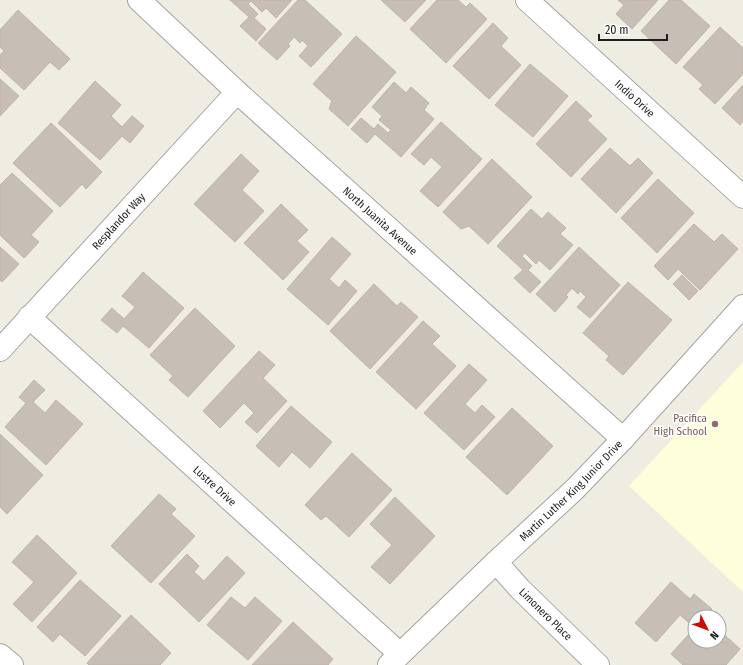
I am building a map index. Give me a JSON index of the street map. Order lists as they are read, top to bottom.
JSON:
{
  "streets": {
    "street": [
      "Indio Drive",
      "Resplandor Way",
      "North Juanita Avenue",
      "Lustre Drive",
      "Martin Luther King Junior Drive",
      "Limonero Place"
    ]
  },
  "crossings": [
    ["Resplandor Way", "North Juanita Avenue"],
    ["Resplandor Way", "Lustre Drive"],
    ["North Juanita Avenue", "Martin Luther King Junior Drive"],
    ["Lustre Drive", "Martin Luther King Junior Drive"],
    ["Martin Luther King Junior Drive", "Limonero Place"]
  ],
  "places": ["Pacifica High School"],
  "scale_bar": "20 m",
  "north": "bottom right"
}
